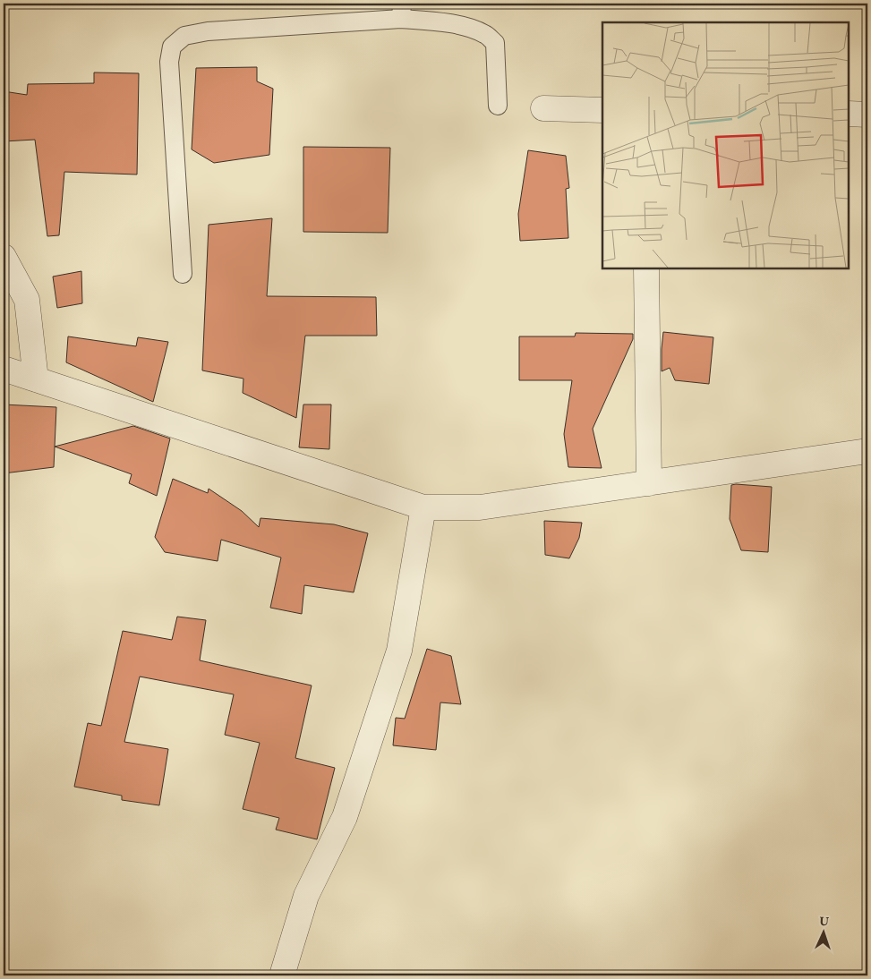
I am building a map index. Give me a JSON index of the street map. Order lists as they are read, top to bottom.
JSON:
{
  "north": "top"
}
